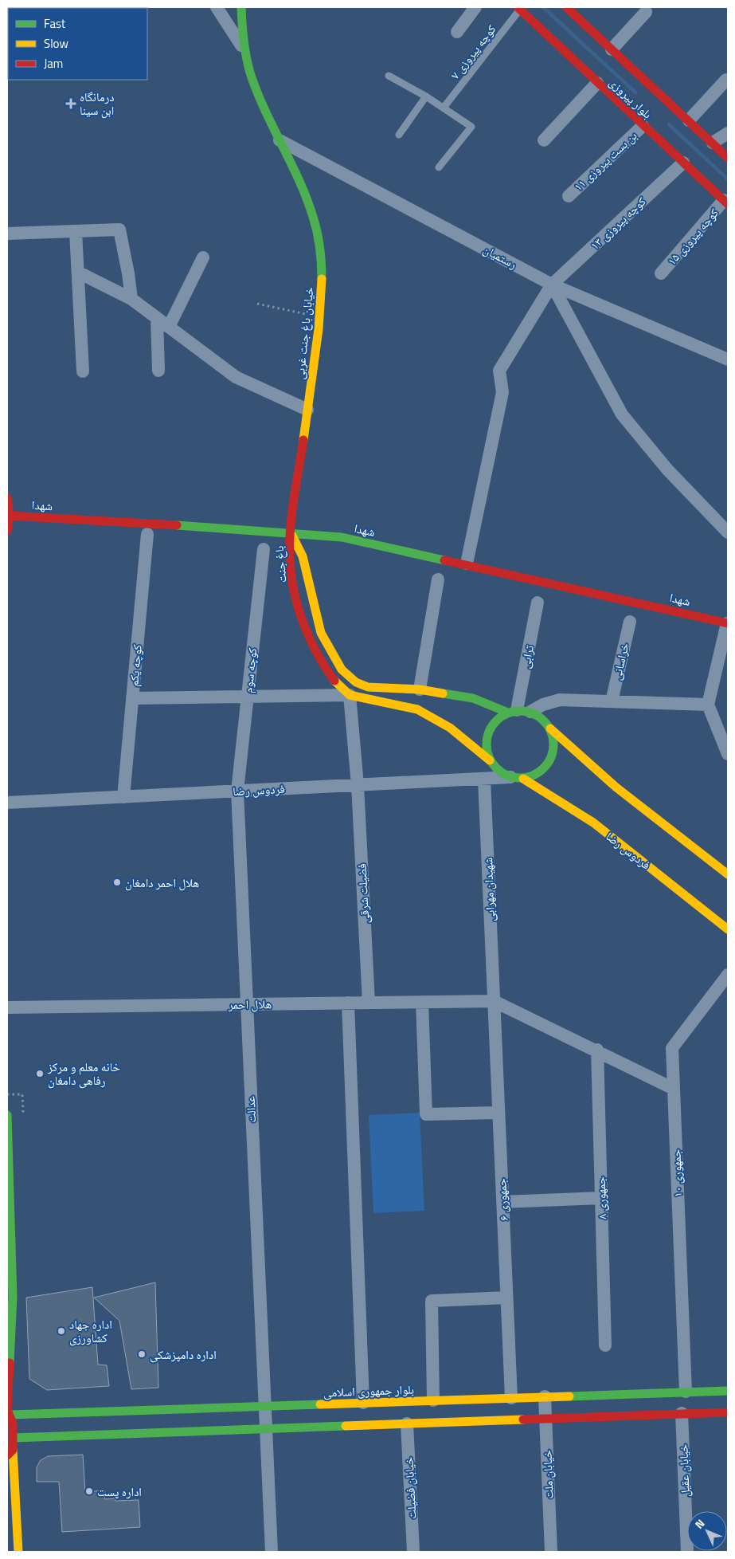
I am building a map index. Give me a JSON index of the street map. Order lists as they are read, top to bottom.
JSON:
{
  "streets": {
    "street": [
      "بلوار پیروزی",
      "بن بست پیروزی ۱۱",
      "کوچه پیروزی ۱۳",
      "کوچه پیروزی ۱۵",
      "رستمیان",
      "خیابان باغ جنت غربی",
      "شهدا",
      "باغ جنت",
      "ترابی",
      "خراسانی",
      "کوچه یکم",
      "کوچه سوم",
      "فردوس رضا",
      "شهیدان مهرابی",
      "فضیلت شرقی",
      "هلال احمر",
      "عدالت",
      "جمهوری ۱۰",
      "جمهوری ۸",
      "جمهوری ۶",
      "بلوار جمهوری اسلامی",
      "خیابان عقیل",
      "خیابان ملت",
      "خیابان فضیلت"
    ],
    "lane": ["کوچه پیروزی ۷"]
  },
  "crossings": [
    ["کوچه پیروزی ۷", "بلوار پیروزی"],
    ["بلوار پیروزی", "بن بست پیروزی ۱۱"],
    ["بلوار پیروزی", "کوچه پیروزی ۱۳"],
    ["بلوار پیروزی", "کوچه پیروزی ۱۵"],
    ["کوچه پیروزی ۱۳", "رستمیان"],
    ["کوچه پیروزی ۱۳", "شهدا"],
    ["رستمیان", "خیابان باغ جنت غربی"],
    ["خیابان باغ جنت غربی", "شهدا"],
    ["خیابان باغ جنت غربی", "باغ جنت"],
    ["شهدا", "باغ جنت"],
    ["باغ جنت", "ترابی"],
    ["باغ جنت", "فردوس رضا"],
    ["باغ جنت", "فضیلت شرقی"],
    ["ترابی", "فردوس رضا"],
    ["کوچه یکم", "فردوس رضا"],
    ["کوچه سوم", "فردوس رضا"],
    ["کوچه سوم", "عدالت"],
    ["فردوس رضا", "شهیدان مهرابی"],
    ["فردوس رضا", "فضیلت شرقی"],
    ["فردوس رضا", "عدالت"],
    ["شهیدان مهرابی", "هلال احمر"],
    ["شهیدان مهرابی", "جمهوری ۶"],
    ["فضیلت شرقی", "هلال احمر"],
    ["هلال احمر", "عدالت"],
    ["هلال احمر", "جمهوری ۶"],
    ["عدالت", "بلوار جمهوری اسلامی"],
    ["جمهوری ۱۰", "بلوار جمهوری اسلامی"],
    ["جمهوری ۶", "بلوار جمهوری اسلامی"],
    ["بلوار جمهوری اسلامی", "خیابان ملت"]
  ],
  "places": {
    "health": ["درمانگاه ابن سینا"],
    "other": [
      "هلال احمر دامغان",
      "خانه معلم و مرکز رفاهی دامغان",
      "اداره جهاد کشاورزی",
      "اداره دامپزشکی",
      "اداره پست"
    ]
  },
  "legend": ["Fast", "Slow", "Jam"],
  "north": "top left"
}
